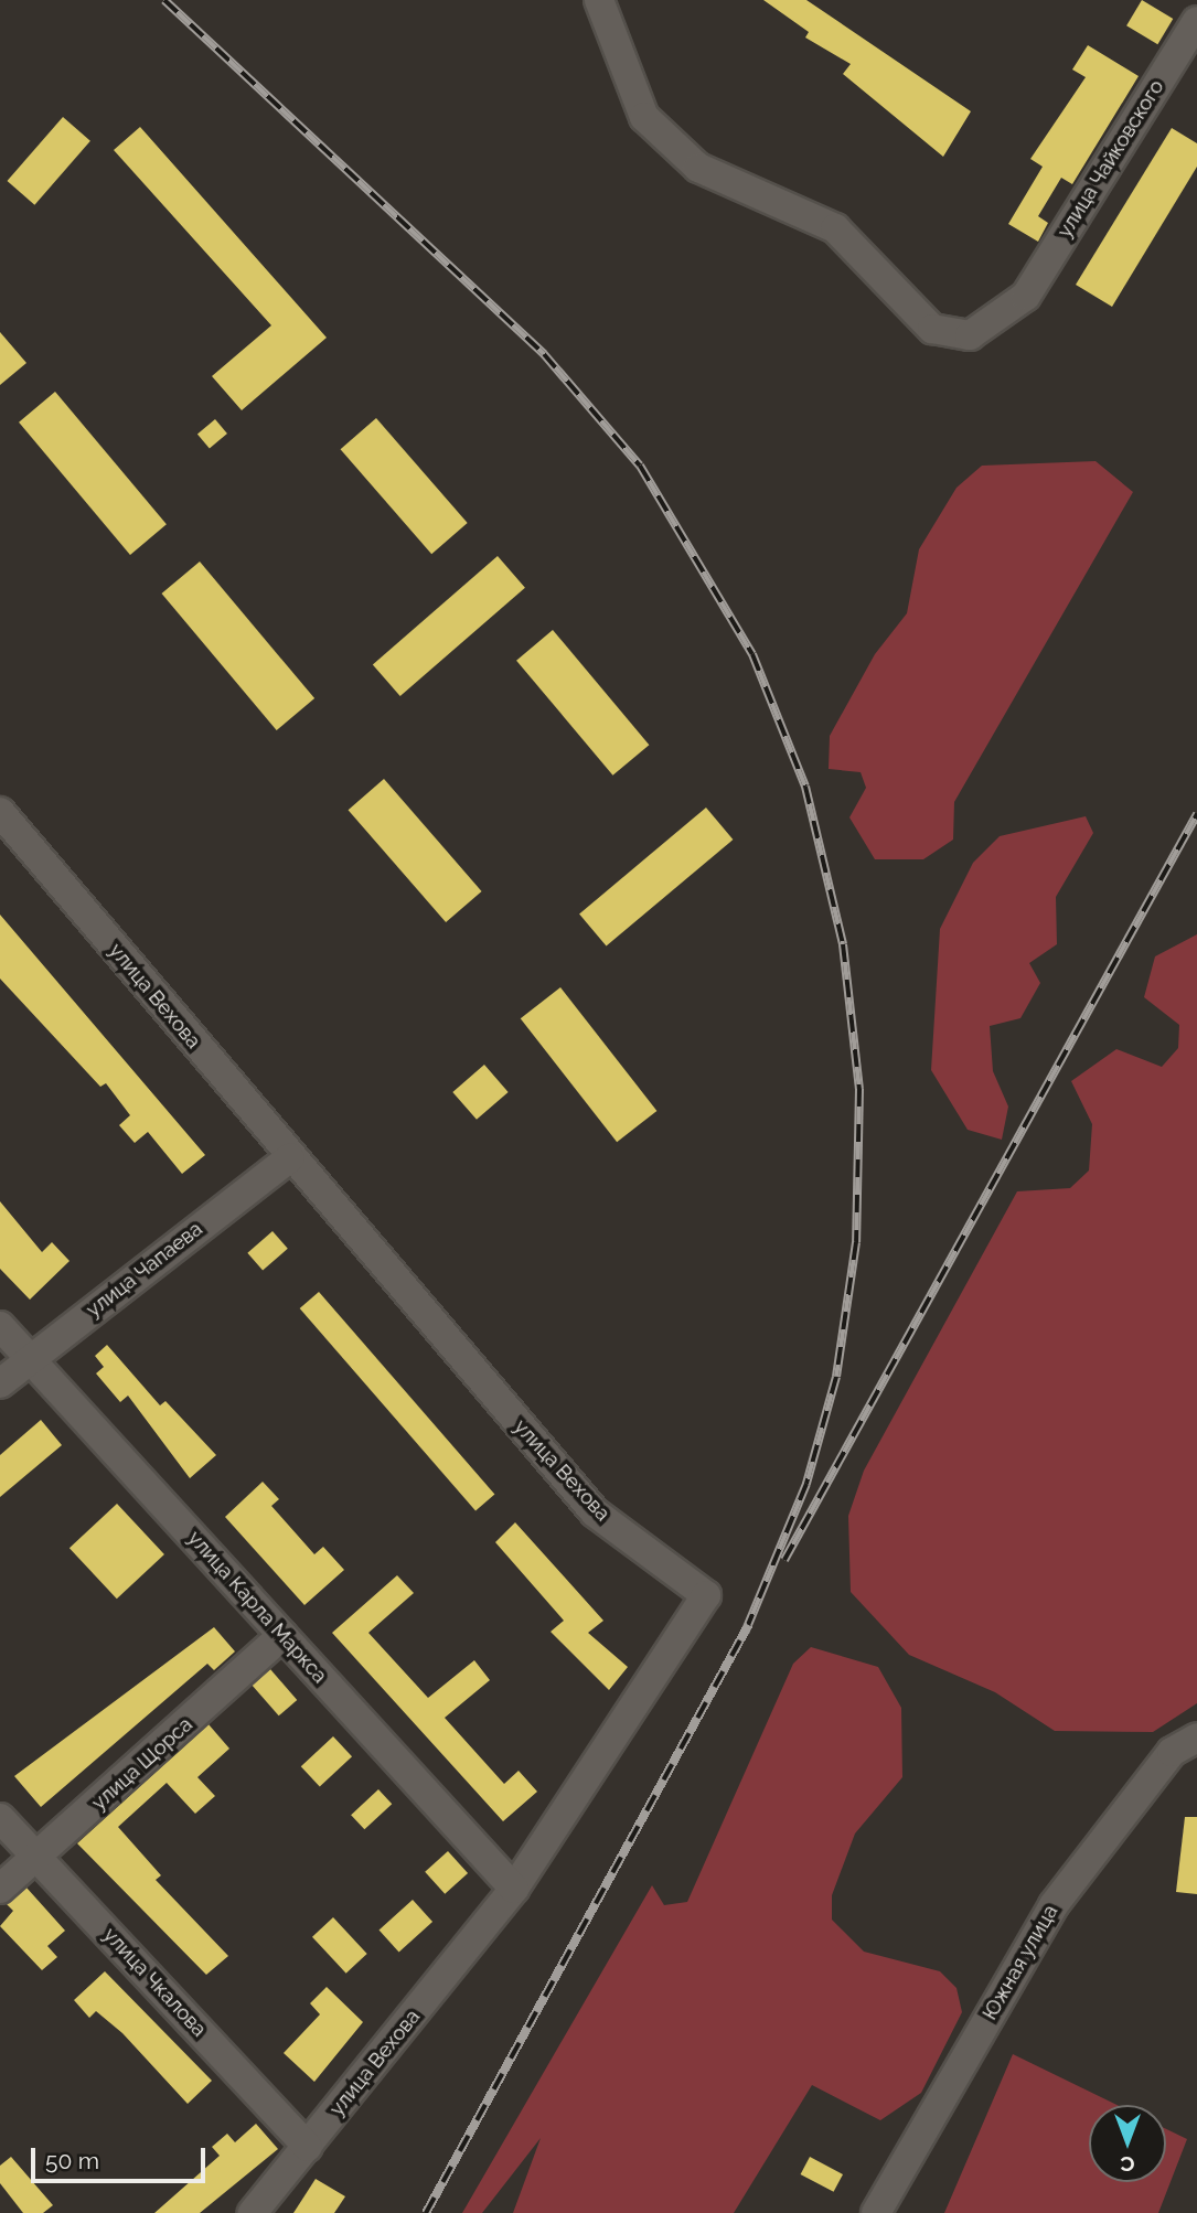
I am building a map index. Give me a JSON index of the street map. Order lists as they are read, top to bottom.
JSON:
{
  "streets": {
    "street": [
      "улица Чайковского",
      "улица Вехова",
      "улица Чапаева",
      "улица Карла Маркса",
      "улица Щорса",
      "Южная улица",
      "улица Чкалова"
    ]
  },
  "crossings": [
    ["улица Вехова", "улица Чапаева"],
    ["улица Вехова", "улица Карла Маркса"],
    ["улица Вехова", "улица Чкалова"],
    ["улица Чапаева", "улица Карла Маркса"],
    ["улица Карла Маркса", "улица Щорса"],
    ["улица Щорса", "улица Чкалова"]
  ],
  "scale_bar": "50 m",
  "north": "bottom"
}
